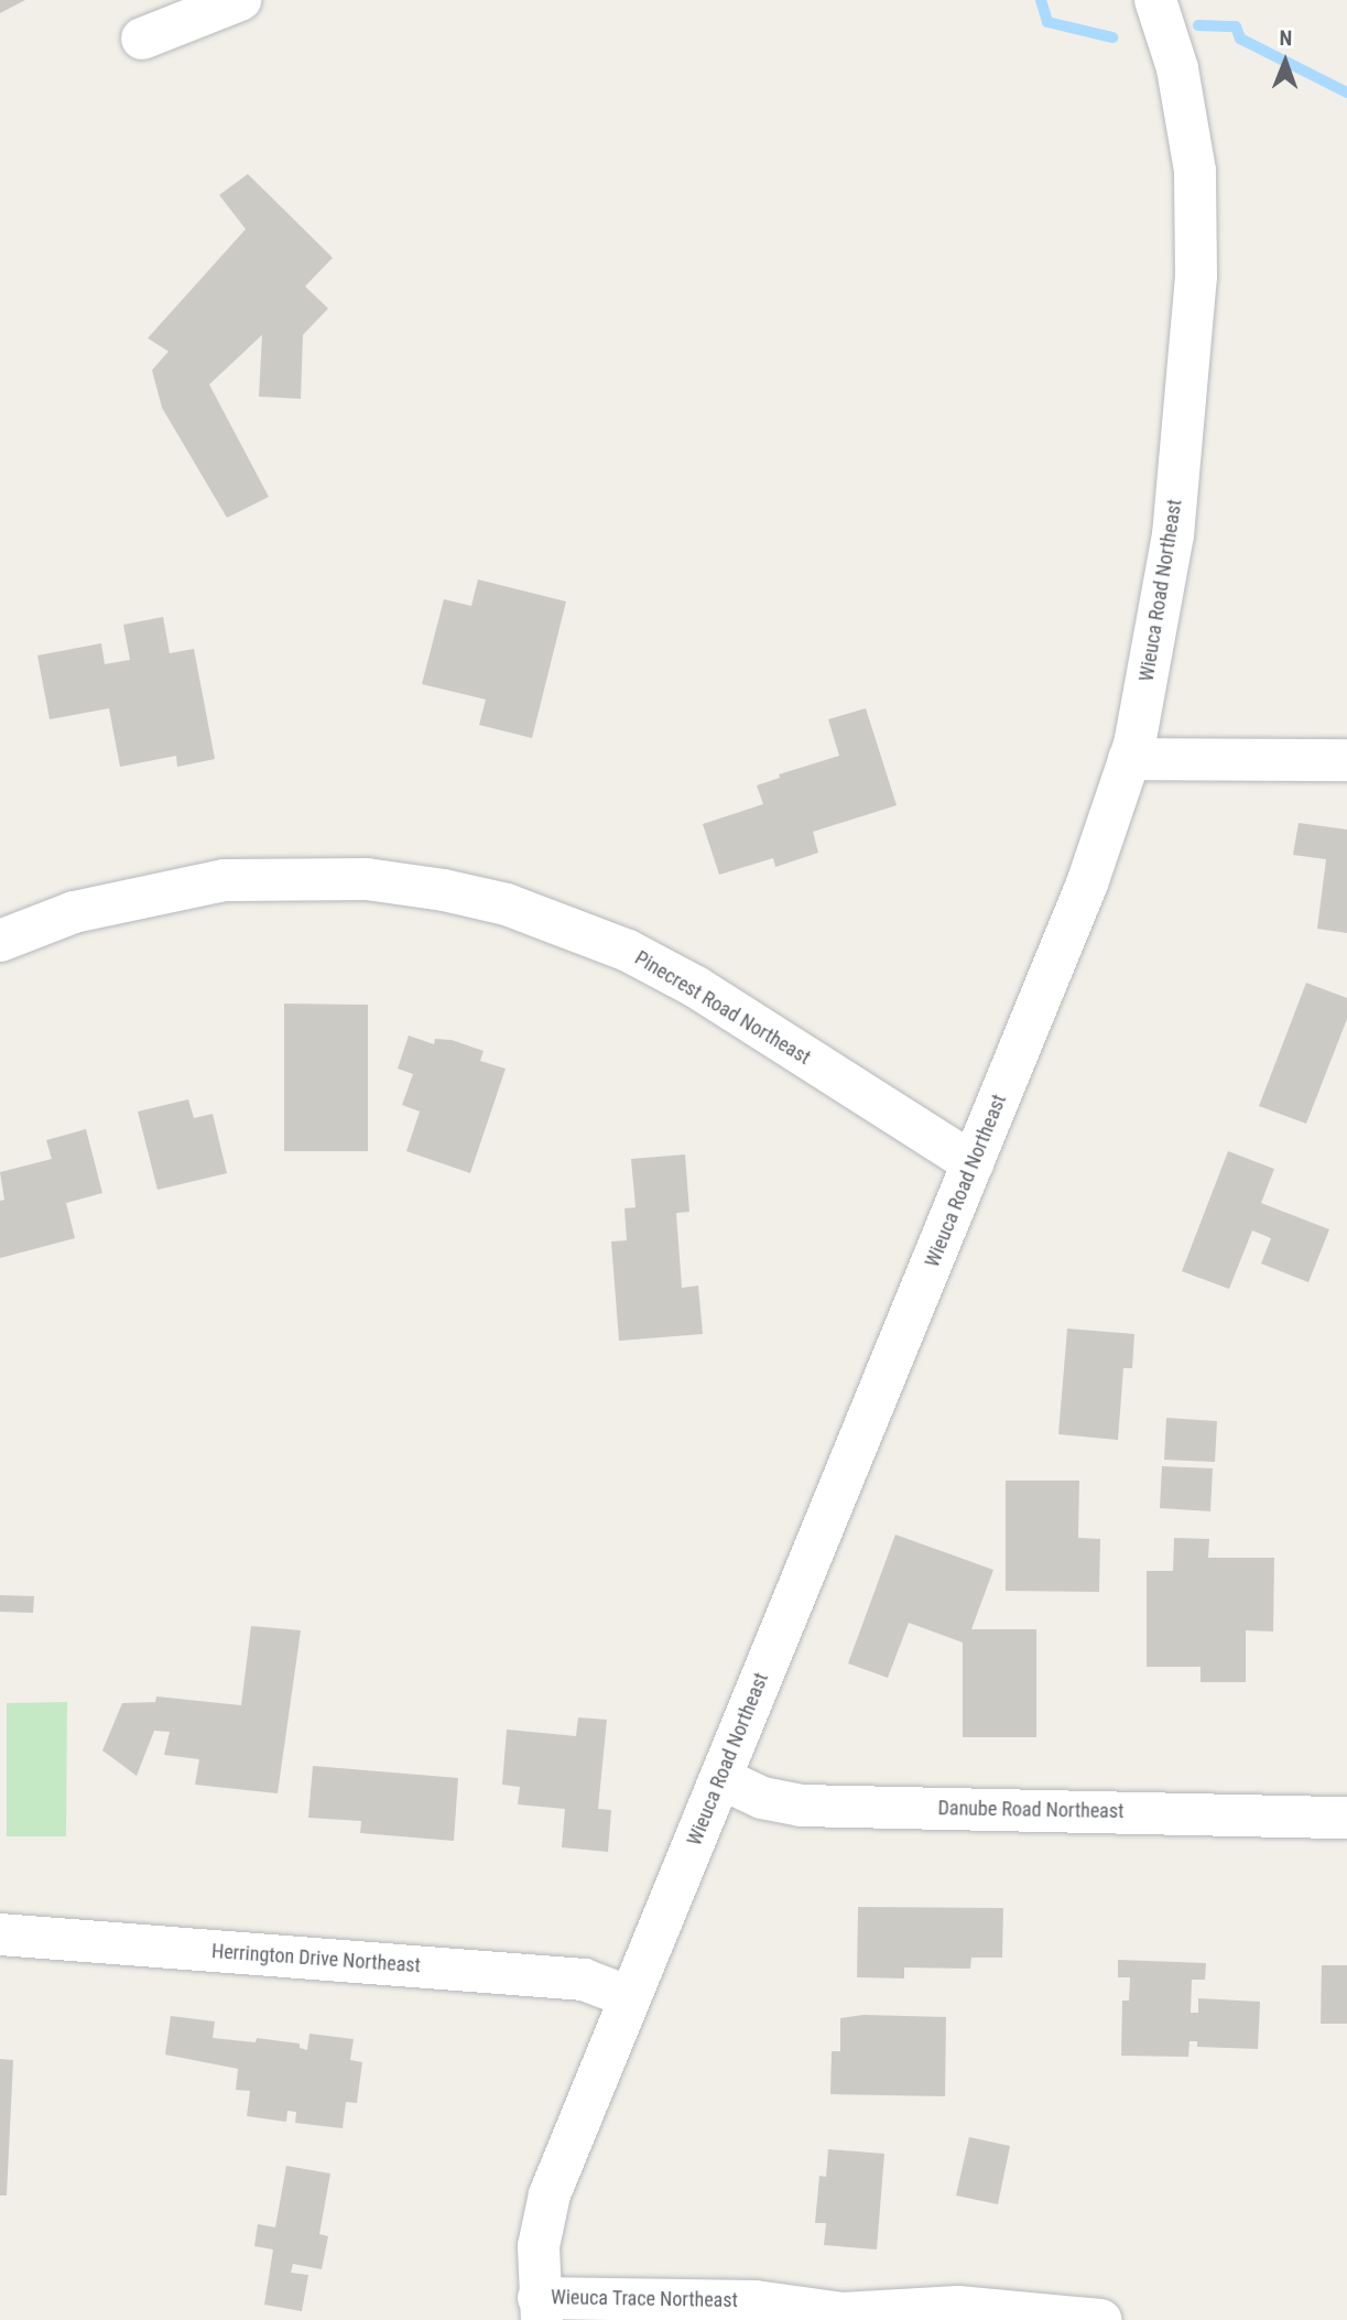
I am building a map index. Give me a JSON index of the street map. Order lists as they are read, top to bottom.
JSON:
{
  "streets": {
    "street": [
      "Wieuca Road Northeast",
      "Pinecrest Road Northeast",
      "Danube Road Northeast",
      "Herrington Drive Northeast",
      "Wieuca Trace Northeast"
    ]
  },
  "crossings": [
    ["Wieuca Road Northeast", "Pinecrest Road Northeast"],
    ["Wieuca Road Northeast", "Danube Road Northeast"],
    ["Wieuca Road Northeast", "Herrington Drive Northeast"],
    ["Wieuca Road Northeast", "Wieuca Trace Northeast"]
  ],
  "north": "top"
}
